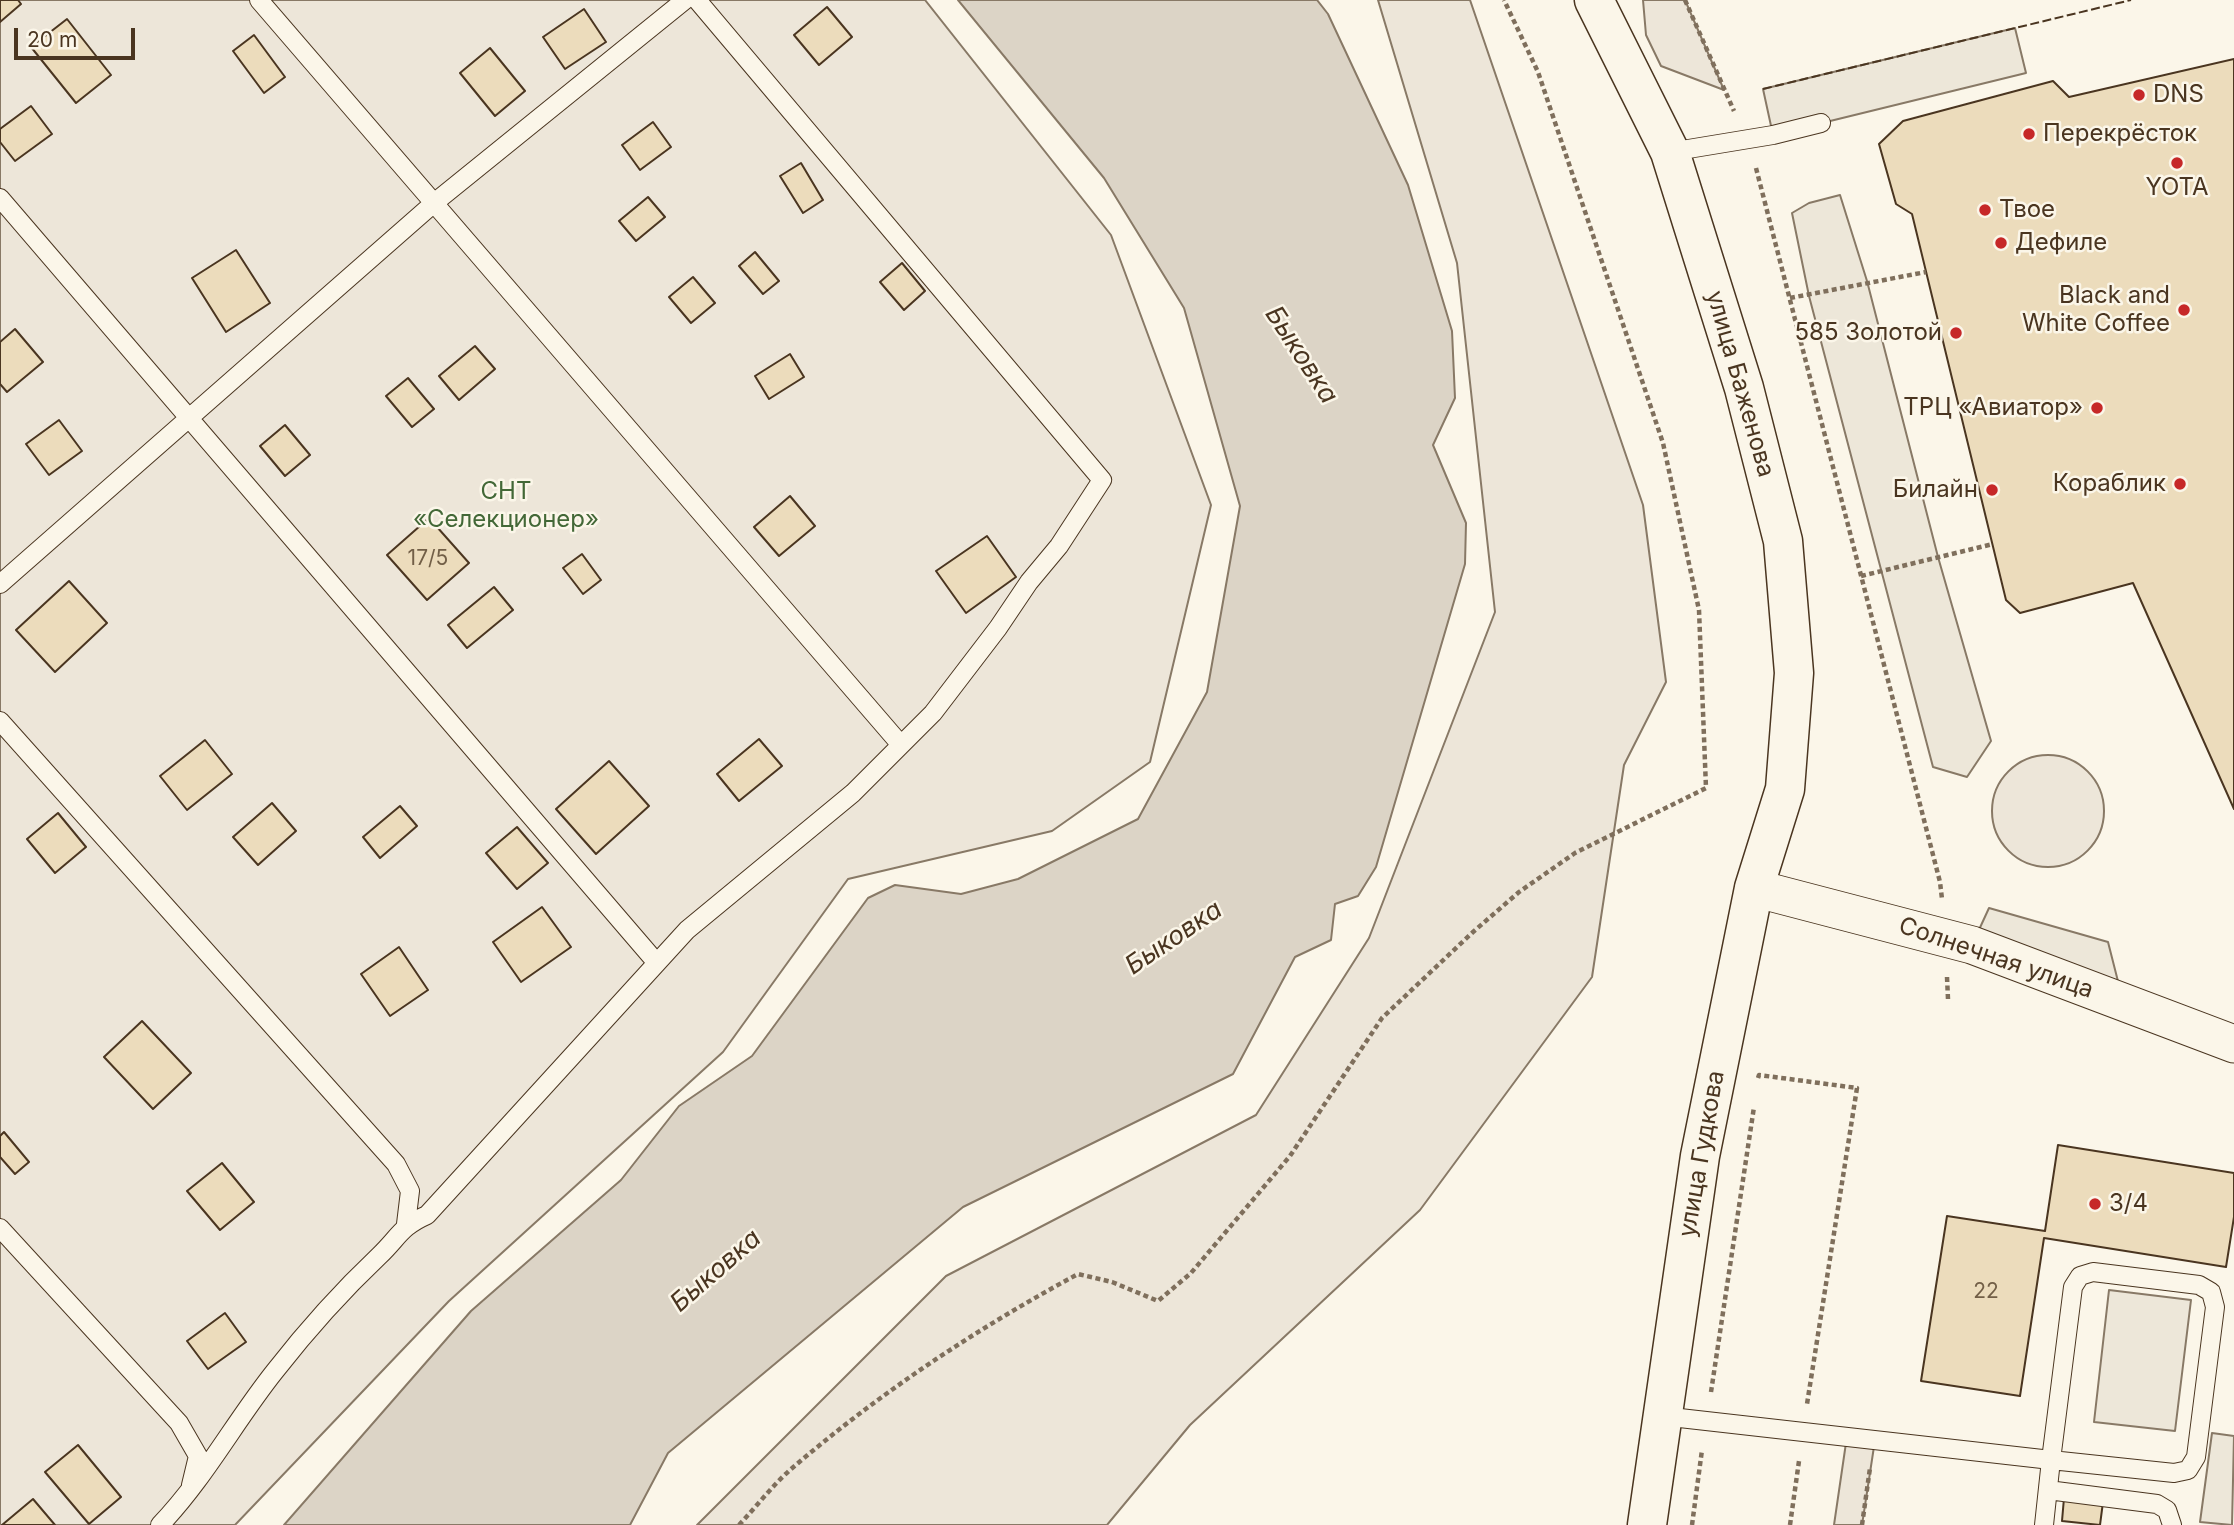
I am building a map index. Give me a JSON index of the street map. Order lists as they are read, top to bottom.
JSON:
{
  "streets": {
    "street": ["улица Баженова", "Солнечная улица", "улица Гудкова"]
  },
  "crossings": [
    ["улица Баженова", "улица Гудкова"],
    ["Солнечная улица", "улица Гудкова"]
  ],
  "water": ["Быковка"],
  "parks": ["СНТ «Селекционер»"],
  "places": [
    "DNS",
    "Перекрёсток",
    "YOTA",
    "Твое",
    "Дефиле",
    "Black and White Coffee",
    "585 Золотой",
    "ТРЦ «Авиатор»",
    "Кораблик",
    "Билайн",
    "3/4"
  ],
  "house_numbers": ["17/5", "22"],
  "scale_bar": "20 m"
}
